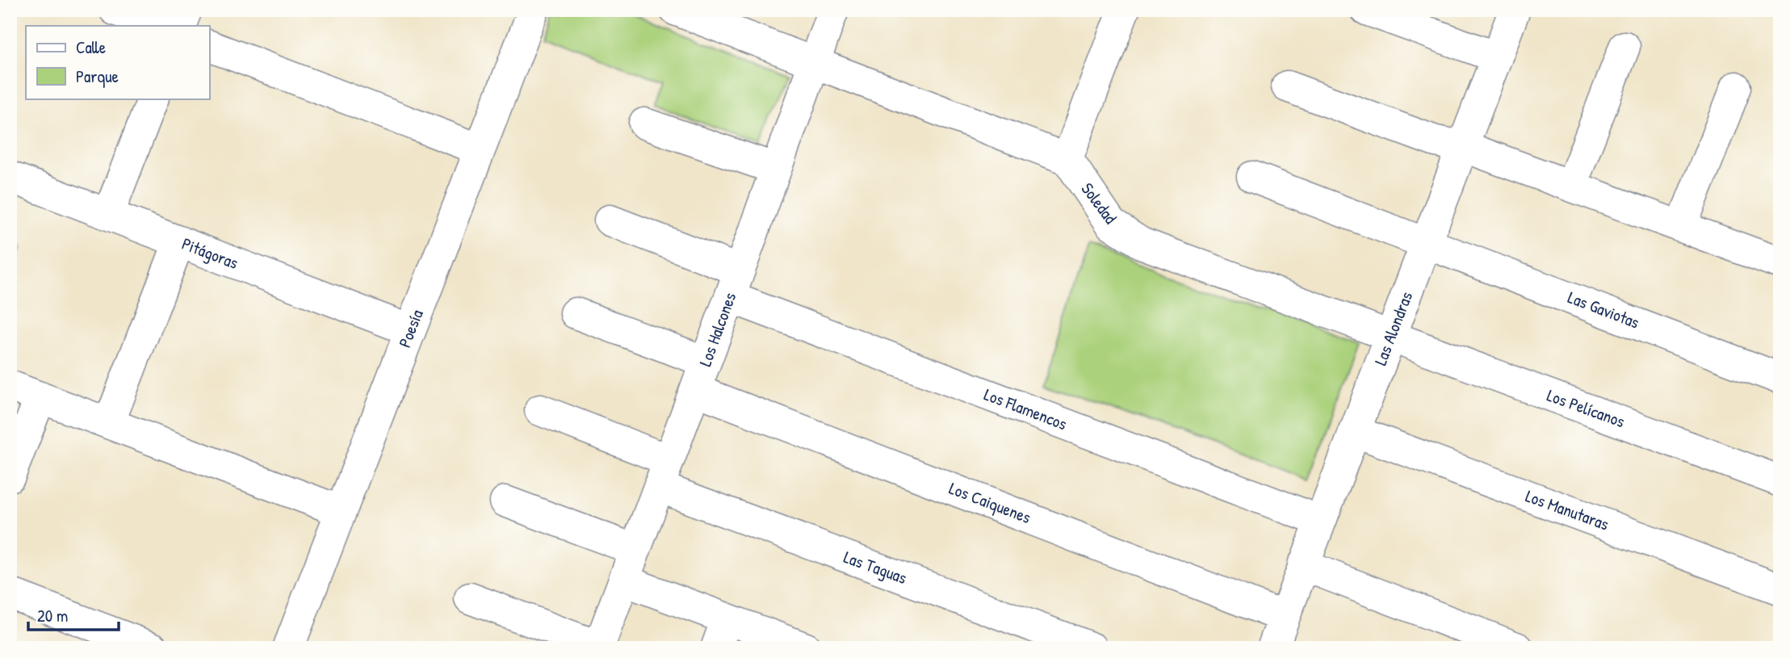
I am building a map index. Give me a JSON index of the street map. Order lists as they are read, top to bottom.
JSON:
{
  "streets": {
    "street": [
      "Soledad",
      "Pitágoras",
      "Las Gaviotas",
      "Poesía",
      "Las Alondras",
      "Los Halcones",
      "Los Pelícanos",
      "Los Flamencos",
      "Los Caiquenes",
      "Los Manutaras",
      "Las Taguas"
    ]
  },
  "crossings": [
    ["Soledad", "Las Alondras"],
    ["Soledad", "Los Pelícanos"],
    ["Pitágoras", "Poesía"],
    ["Las Gaviotas", "Las Alondras"],
    ["Las Alondras", "Los Pelícanos"],
    ["Las Alondras", "Los Flamencos"],
    ["Las Alondras", "Los Caiquenes"],
    ["Las Alondras", "Los Manutaras"],
    ["Los Halcones", "Los Flamencos"],
    ["Los Halcones", "Los Caiquenes"],
    ["Los Halcones", "Las Taguas"]
  ],
  "legend": ["Calle", "Parque"],
  "scale_bar": "20 m"
}
